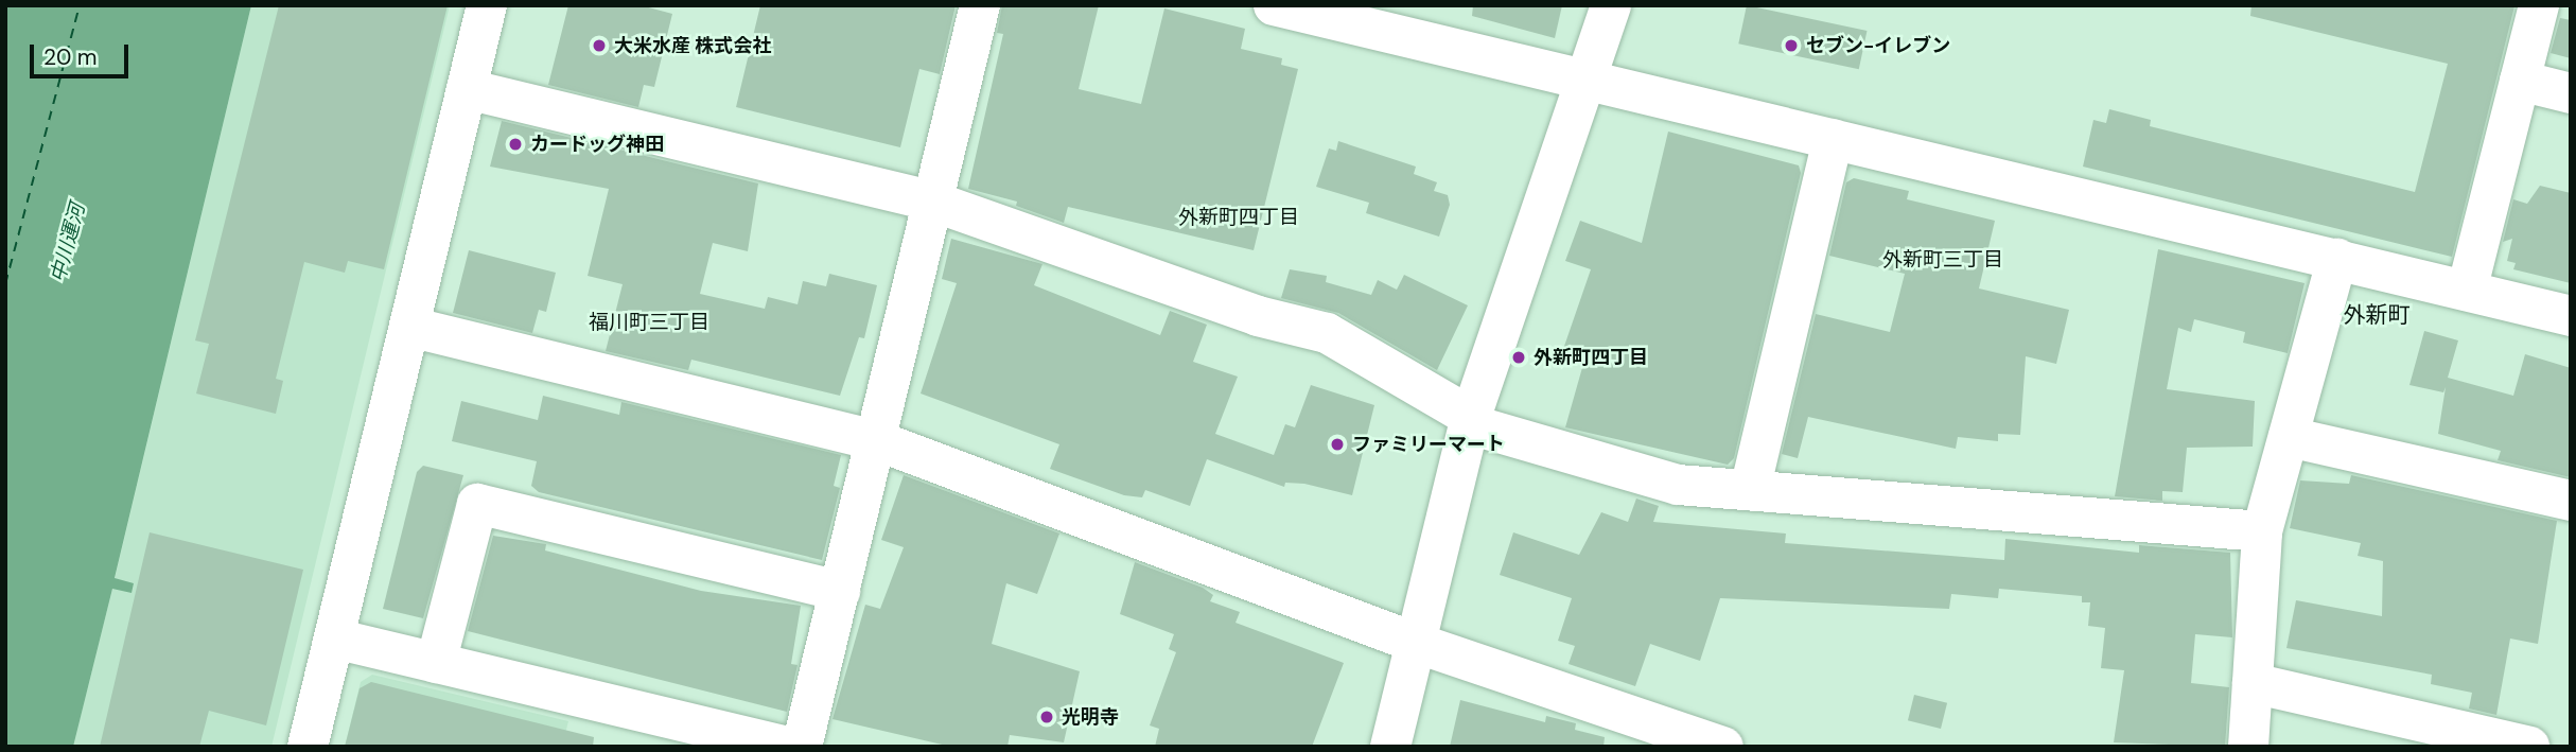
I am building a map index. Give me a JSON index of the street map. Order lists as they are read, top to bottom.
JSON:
{
  "districts": [
    "外新町四丁目",
    "外新町三丁目",
    "外新町",
    "福川町三丁目"
  ],
  "water": ["中川運河"],
  "places": [
    "大米水産 株式会社",
    "セブン-イレブン",
    "カードッグ神田",
    "外新町四丁目",
    "ファミリーマート",
    "光明寺"
  ],
  "scale_bar": "20 m"
}
